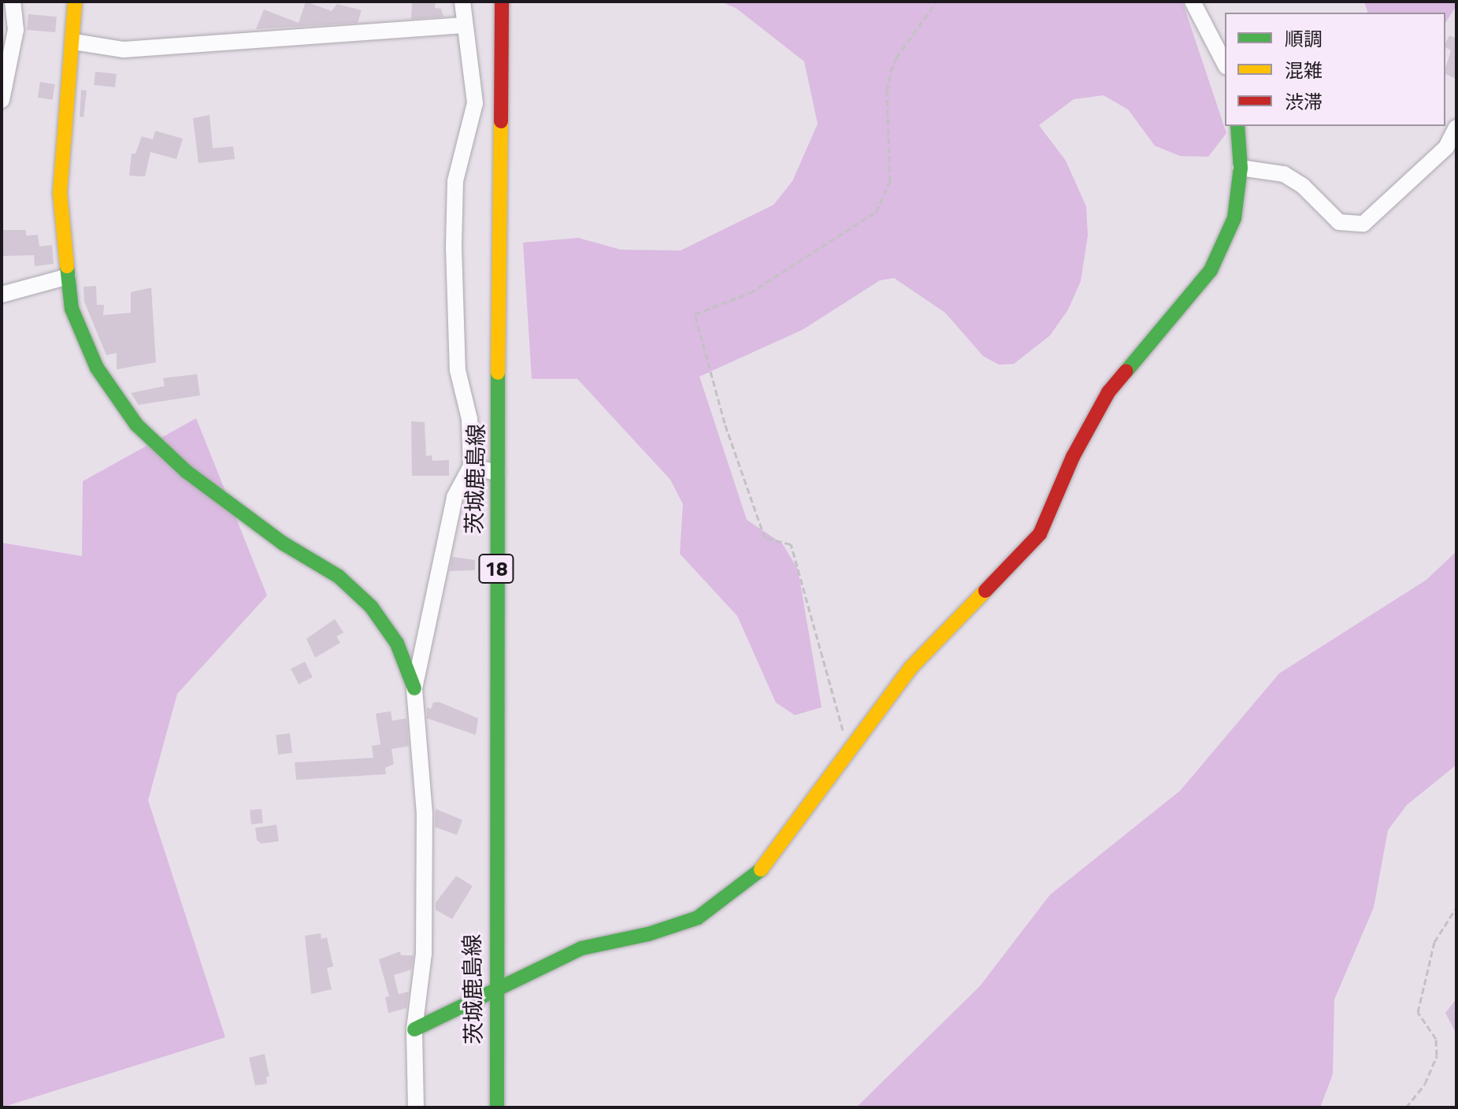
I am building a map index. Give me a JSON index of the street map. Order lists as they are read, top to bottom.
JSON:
{
  "streets": {
    "street": ["茨城鹿島線", "18"]
  },
  "legend": ["順調", "混雑", "渋滞"]
}
